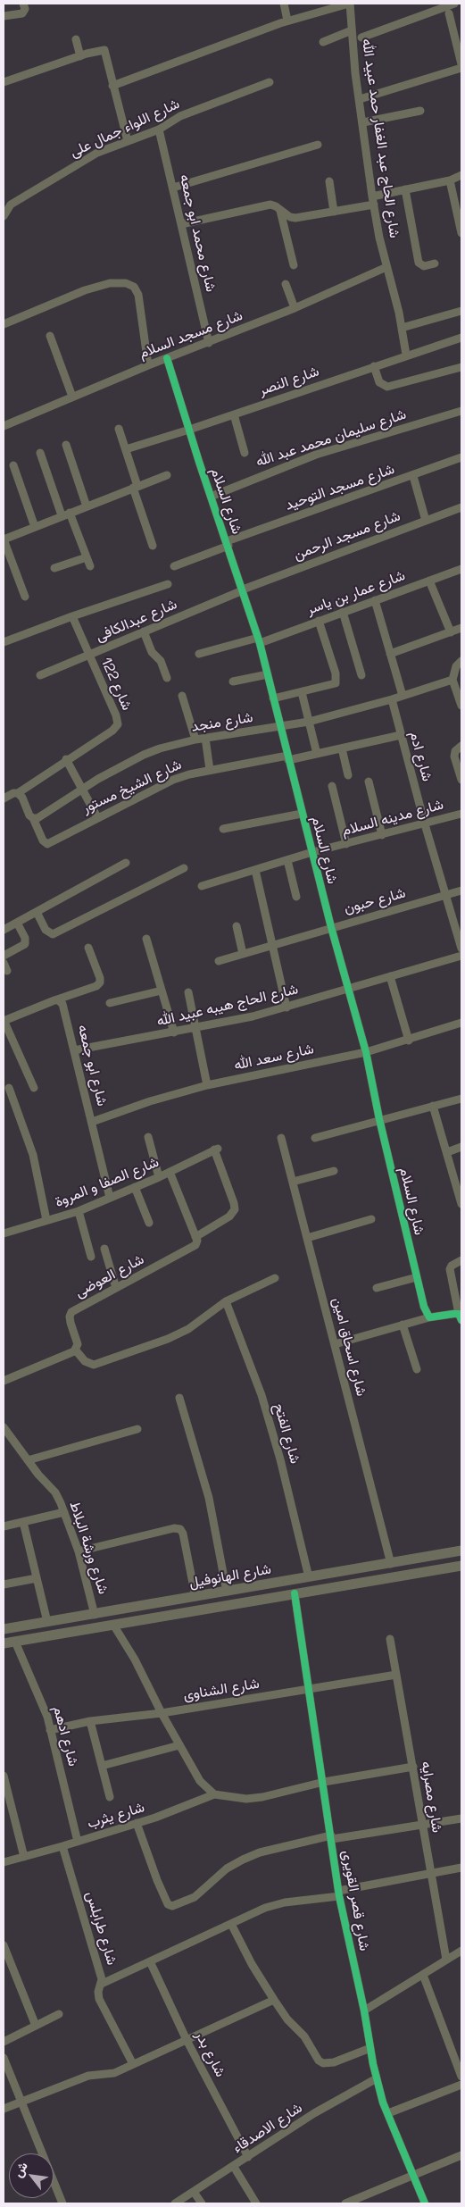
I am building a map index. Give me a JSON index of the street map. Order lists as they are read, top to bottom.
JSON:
{
  "streets": {
    "street": [
      "شارع اللواء جمال على",
      "شارع الحاج عبد الغفار حمد عبيد الله",
      "شارع محمد ابو جمعه",
      "شارع مسجد السلام",
      "شارع النصر",
      "شارع سليمان محمد عبد الله",
      "شارع مسجد التوحيد",
      "شارع السلام",
      "شارع مسجد الرحمن",
      "شارع عمار بن ياسر",
      "شارع عبدالكافى",
      "شارع 122",
      "شارع منجد",
      "شارع ادم",
      "شارع الشيخ مستور",
      "شارع مدينه السلام",
      "شارع حبون",
      "شارع الحاج هيبه عبيد الله",
      "شارع سعد الله",
      "شارع ابو جمعه",
      "شارع الصفا و المروة",
      "شارع العوضى",
      "شارع اسحاق امين",
      "شارع الفتح",
      "شارع ورشة البلاط",
      "شارع الهانوفيل",
      "شارع الشناوى",
      "شارع ادهم",
      "شارع مصرايه",
      "شارع يثرب",
      "شارع قصر القويرى",
      "شارع طرابلس",
      "شارع بدر",
      "شارع الاصدقاء"
    ]
  },
  "crossings": [
    ["شارع اللواء جمال على", "شارع محمد ابو جمعه"],
    ["شارع الحاج عبد الغفار حمد عبيد الله", "شارع مسجد السلام"],
    ["شارع الحاج عبد الغفار حمد عبيد الله", "شارع النصر"],
    ["شارع محمد ابو جمعه", "شارع مسجد السلام"],
    ["شارع مسجد السلام", "شارع السلام"],
    ["شارع النصر", "شارع السلام"],
    ["شارع سليمان محمد عبد الله", "شارع السلام"],
    ["شارع مسجد التوحيد", "شارع السلام"],
    ["شارع السلام", "شارع مسجد الرحمن"],
    ["شارع السلام", "شارع عمار بن ياسر"],
    ["شارع السلام", "شارع عبدالكافى"],
    ["شارع السلام", "شارع منجد"],
    ["شارع السلام", "شارع الشيخ مستور"],
    ["شارع السلام", "شارع مدينه السلام"],
    ["شارع السلام", "شارع حبون"],
    ["شارع السلام", "شارع الحاج هيبه عبيد الله"],
    ["شارع السلام", "شارع سعد الله"],
    ["شارع مسجد الرحمن", "شارع عبدالكافى"],
    ["شارع عبدالكافى", "شارع 122"],
    ["شارع منجد", "شارع ادم"],
    ["شارع منجد", "شارع الشيخ مستور"],
    ["شارع ادم", "شارع الشيخ مستور"],
    ["شارع ادم", "شارع مدينه السلام"],
    ["شارع ادم", "شارع حبون"],
    ["شارع الحاج هيبه عبيد الله", "شارع ابو جمعه"],
    ["شارع سعد الله", "شارع ابو جمعه"],
    ["شارع ابو جمعه", "شارع الصفا و المروة"],
    ["شارع الصفا و المروة", "شارع العوضى"],
    ["شارع اسحاق امين", "شارع الهانوفيل"],
    ["شارع الفتح", "شارع الهانوفيل"],
    ["شارع ورشة البلاط", "شارع الهانوفيل"],
    ["شارع الهانوفيل", "شارع ادهم"],
    ["شارع الهانوفيل", "شارع قصر القويرى"],
    ["شارع الشناوى", "شارع ادهم"],
    ["شارع الشناوى", "شارع مصرايه"],
    ["شارع الشناوى", "شارع قصر القويرى"],
    ["شارع ادهم", "شارع يثرب"],
    ["شارع يثرب", "شارع طرابلس"],
    ["شارع قصر القويرى", "شارع الاصدقاء"],
    ["شارع بدر", "شارع الاصدقاء"]
  ],
  "north": "top left"
}
